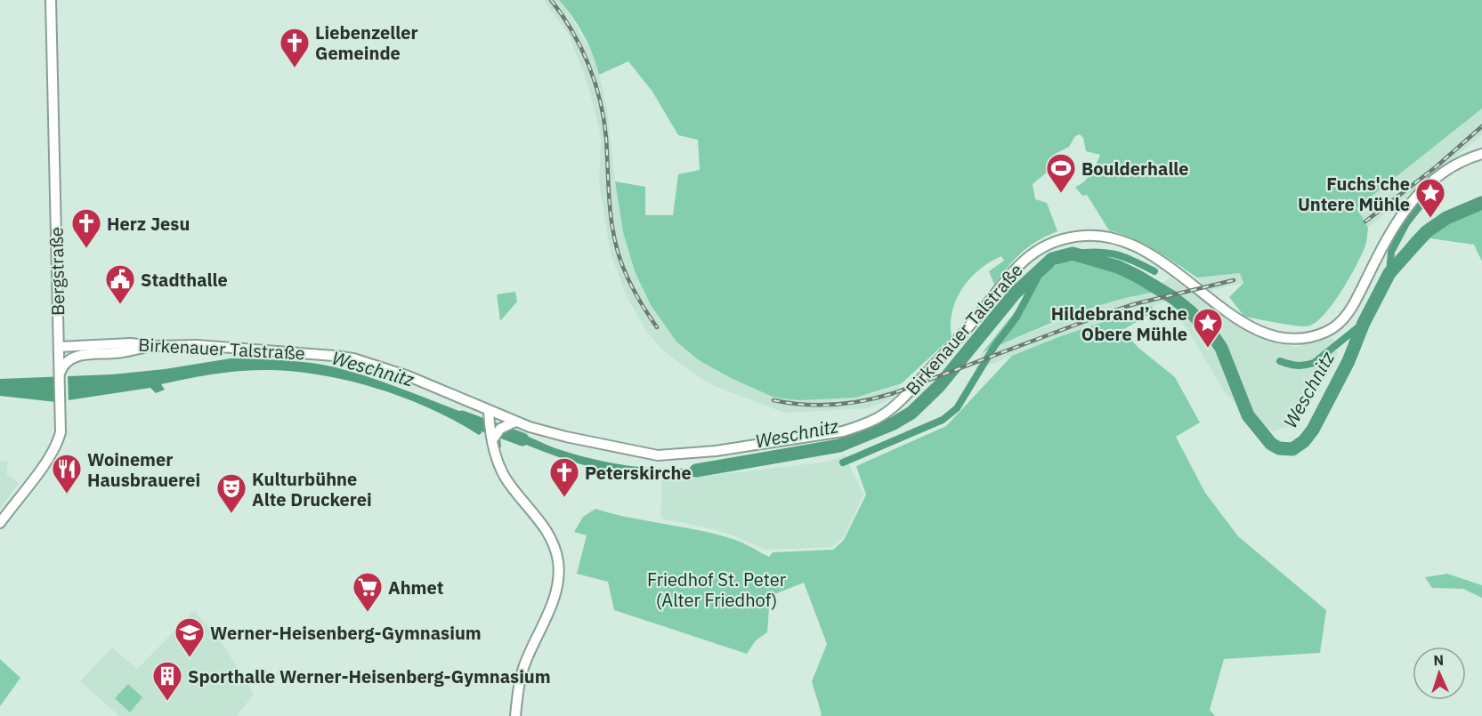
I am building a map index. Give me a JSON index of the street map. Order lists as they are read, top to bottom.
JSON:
{
  "streets": {
    "main road": ["Bergstraße", "Birkenauer Talstraße"]
  },
  "crossings": [
    ["Bergstraße", "Birkenauer Talstraße"]
  ],
  "water": ["Weschnitz"],
  "parks": ["Friedhof St. Peter (Alter Friedhof)"],
  "places": {
    "church": ["Liebenzeller Gemeinde", "Herz Jesu", "Peterskirche"],
    "sports": ["Boulderhalle"],
    "place": ["Fuchs'che Untere Mühle", "Hildebrand’sche Obere Mühle"],
    "public building": ["Stadthalle"],
    "restaurant": ["Woinemer Hausbrauerei"],
    "theatre": ["Kulturbühne Alte Druckerei"],
    "supermarket": ["Ahmet"],
    "school or university": ["Werner-Heisenberg-Gymnasium"],
    "building": ["Sporthalle Werner-Heisenberg-Gymnasium"]
  },
  "north": "top"
}
